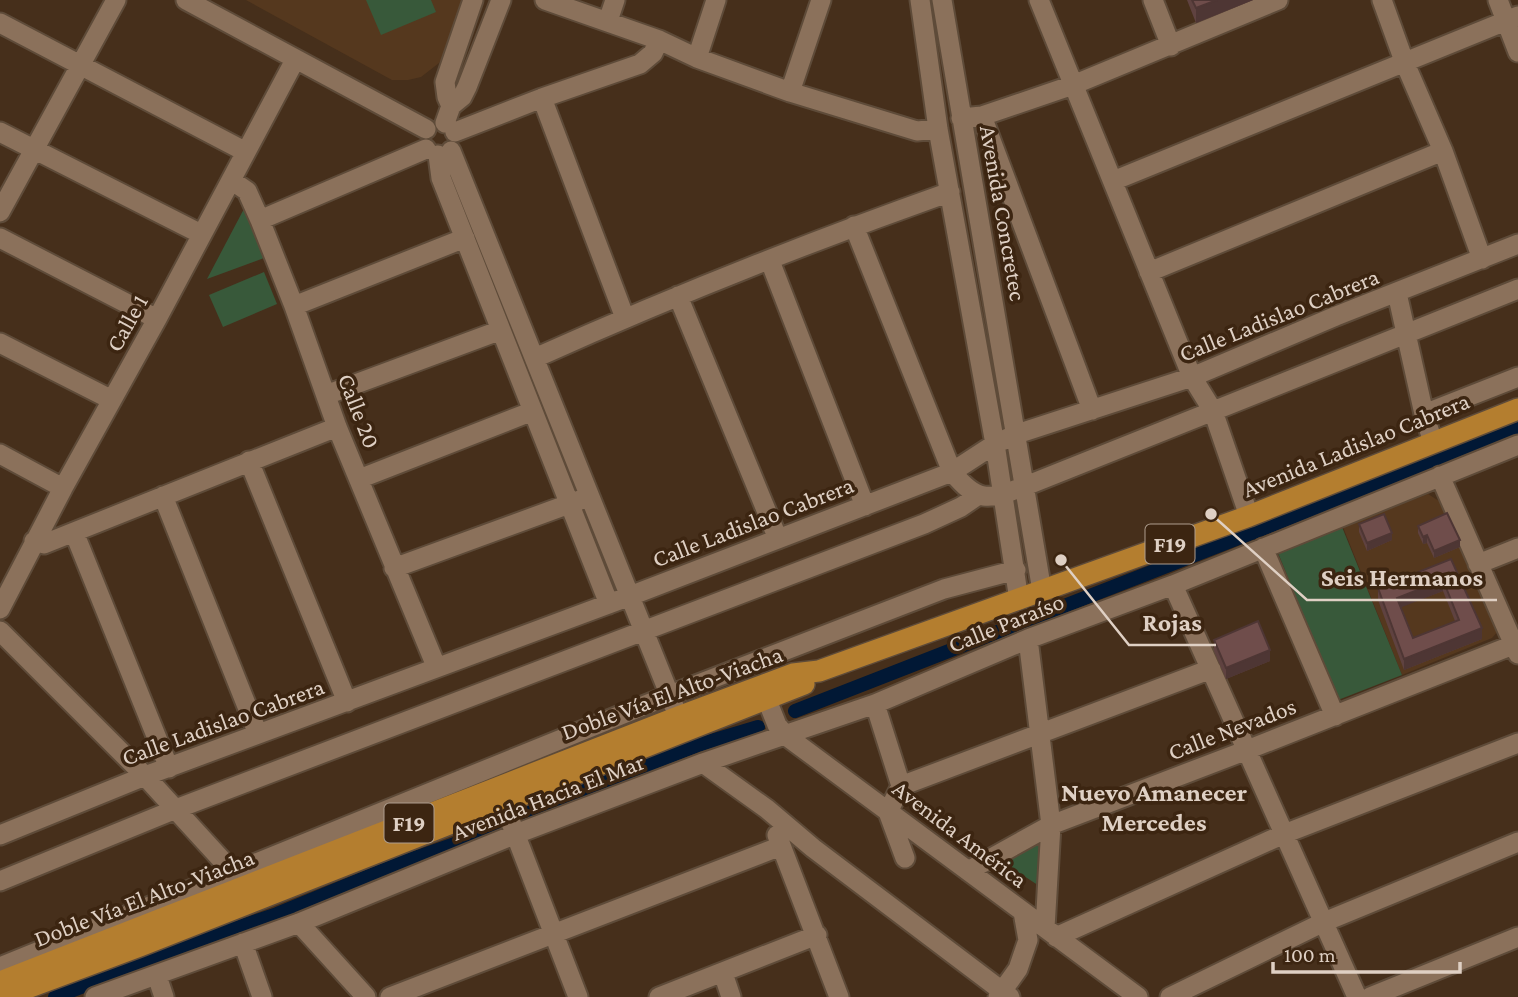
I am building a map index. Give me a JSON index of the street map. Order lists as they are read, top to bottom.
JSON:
{
  "streets": {
    "highway": ["Avenida Ladislao Cabrera", "F19", "Doble Vía El Alto-Viacha"],
    "street": [
      "Avenida Concretec",
      "Calle Ladislao Cabrera",
      "Calle 1",
      "Calle 20",
      "Calle Paraíso",
      "Calle Nevados",
      "Avenida Hacia El Mar",
      "Avenida América"
    ]
  },
  "crossings": [
    ["Avenida Concretec", "Calle Ladislao Cabrera"],
    ["Avenida Concretec", "Avenida Ladislao Cabrera"],
    ["Calle Ladislao Cabrera", "Calle 20"],
    ["Calle 1", "Calle 20"],
    ["Avenida Ladislao Cabrera", "Doble Vía El Alto-Viacha"],
    ["Calle Paraíso", "Doble Vía El Alto-Viacha"],
    ["Calle Paraíso", "Avenida Hacia El Mar"],
    ["Calle Paraíso", "Avenida América"],
    ["Doble Vía El Alto-Viacha", "Avenida Hacia El Mar"],
    ["Doble Vía El Alto-Viacha", "Avenida América"],
    ["Calle Nevados", "Avenida América"],
    ["Avenida Hacia El Mar", "Avenida América"]
  ],
  "districts": ["Nuevo Amanecer Mercedes"],
  "places": ["Seis Hermanos", "Rojas"],
  "scale_bar": "100 m"
}
